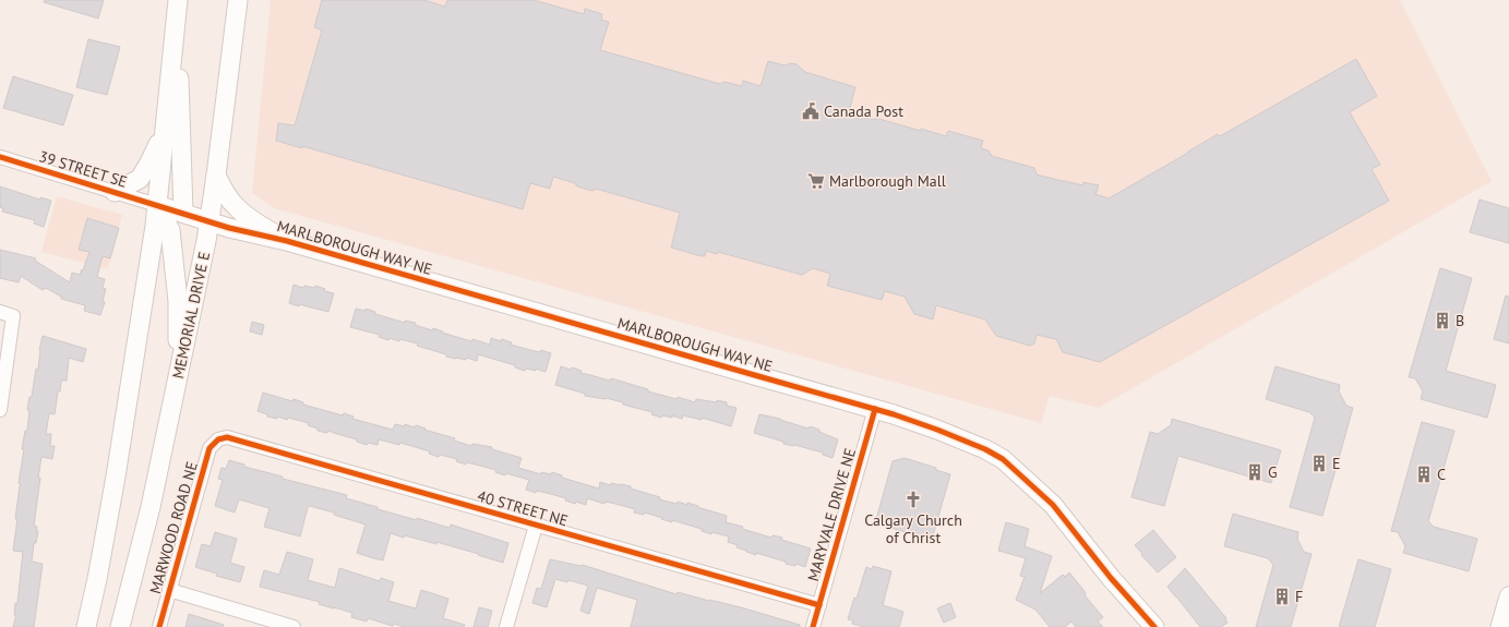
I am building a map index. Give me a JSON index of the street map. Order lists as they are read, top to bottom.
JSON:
{
  "streets": {
    "main road": ["MARLBOROUGH WAY NE", "MEMORIAL DRIVE E"],
    "street": [
      "39 STREET SE",
      "40 STREET NE",
      "MARYVALE DRIVE NE",
      "MARWOOD ROAD NE"
    ]
  },
  "crossings": [
    ["39 STREET SE", "MARLBOROUGH WAY NE"],
    ["MARLBOROUGH WAY NE", "MEMORIAL DRIVE E"],
    ["MARLBOROUGH WAY NE", "MARYVALE DRIVE NE"],
    ["40 STREET NE", "MARYVALE DRIVE NE"],
    ["40 STREET NE", "MARWOOD ROAD NE"]
  ],
  "places": {
    "public building": ["Canada Post"],
    "supermarket": ["Marlborough Mall"],
    "building": [
      "B",
      "E",
      "G",
      "C",
      "F"
    ],
    "church": ["Calgary Church of Christ"]
  }
}
